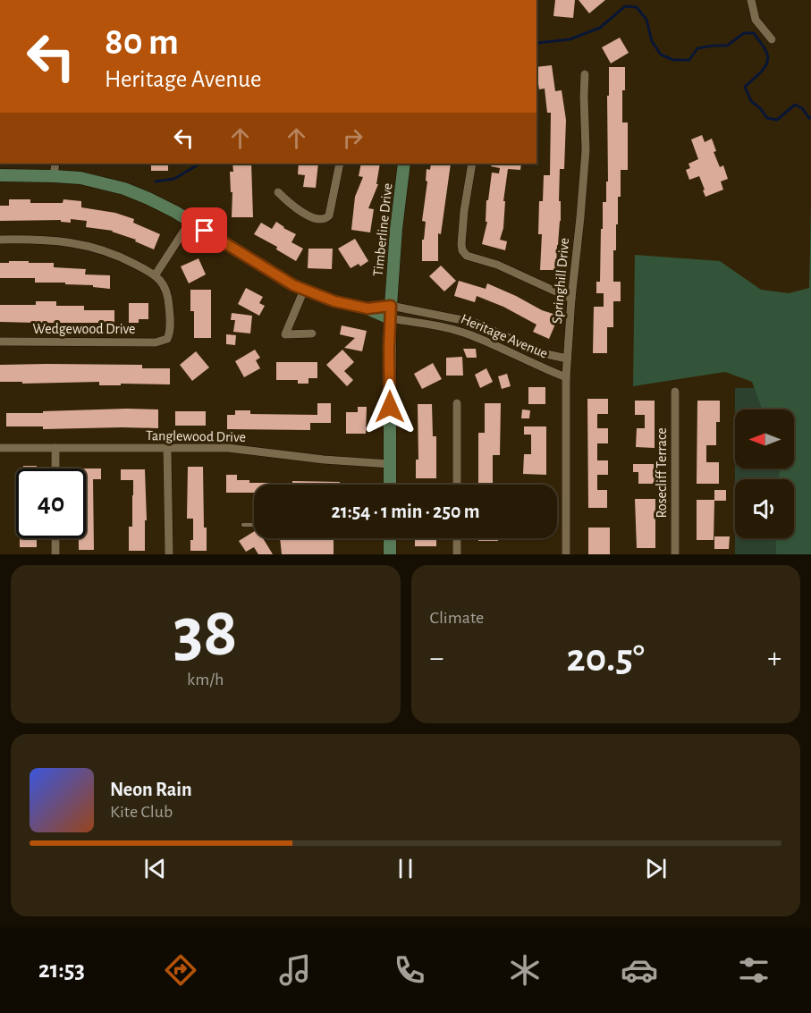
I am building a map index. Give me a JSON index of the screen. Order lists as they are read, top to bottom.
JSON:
{
  "streets": {
    "street": [
      "Timberline Drive",
      "Springhill Drive",
      "Wedgewood Drive",
      "Heritage Avenue",
      "Tanglewood Drive",
      "Rosecliff Terrace"
    ]
  },
  "crossings": [
    ["Timberline Drive", "Heritage Avenue"],
    ["Timberline Drive", "Tanglewood Drive"],
    ["Springhill Drive", "Heritage Avenue"]
  ],
  "north": "left",
  "page": {
    "turn": ["80 m", "Heritage Avenue"],
    "limit": "40",
    "trip": "21:54 · 1 min · 250 m",
    "tile": [
      ["38", "km/h"],
      "Climate"
    ],
    "heat": ["−", "20.5°", "+"],
    "song": ["Neon Rain", "Kite Club"],
    "tabs": "21:53"
  }
}
